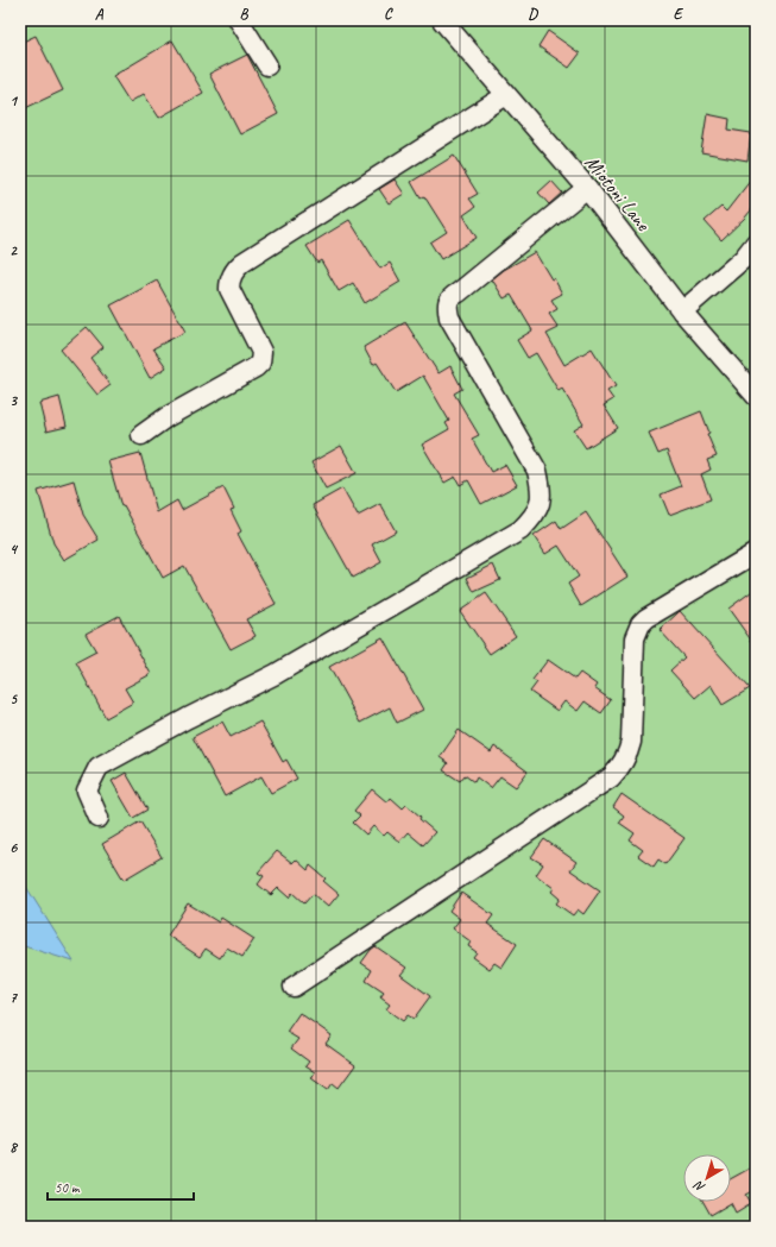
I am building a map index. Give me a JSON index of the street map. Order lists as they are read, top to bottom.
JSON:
{
  "streets": {
    "street": ["Miotoni Lane"]
  },
  "scale_bar": "50 m",
  "north": "bottom left",
  "grid": {
    "columns": [
      "A",
      "B",
      "C",
      "D",
      "E"
    ],
    "rows": [
      "1",
      "2",
      "3",
      "4",
      "5",
      "6",
      "7",
      "8"
    ]
  }
}
